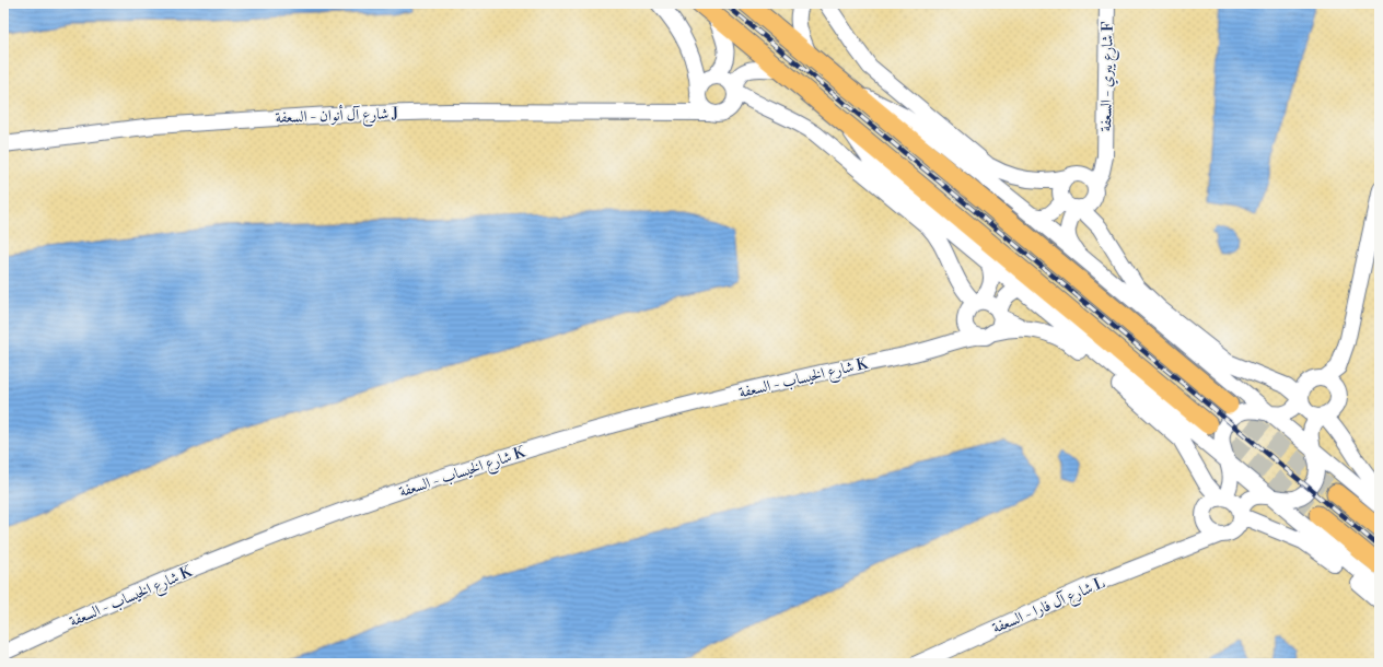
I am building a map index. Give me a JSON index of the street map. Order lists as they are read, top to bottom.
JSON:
{
  "streets": {
    "street": [
      "شارع يبري - السعفة F",
      "شارع آل أنوان - السعفة J",
      "شارع الخيساب - السعفة K",
      "شارع آل فارا - السعفة L"
    ]
  }
}
